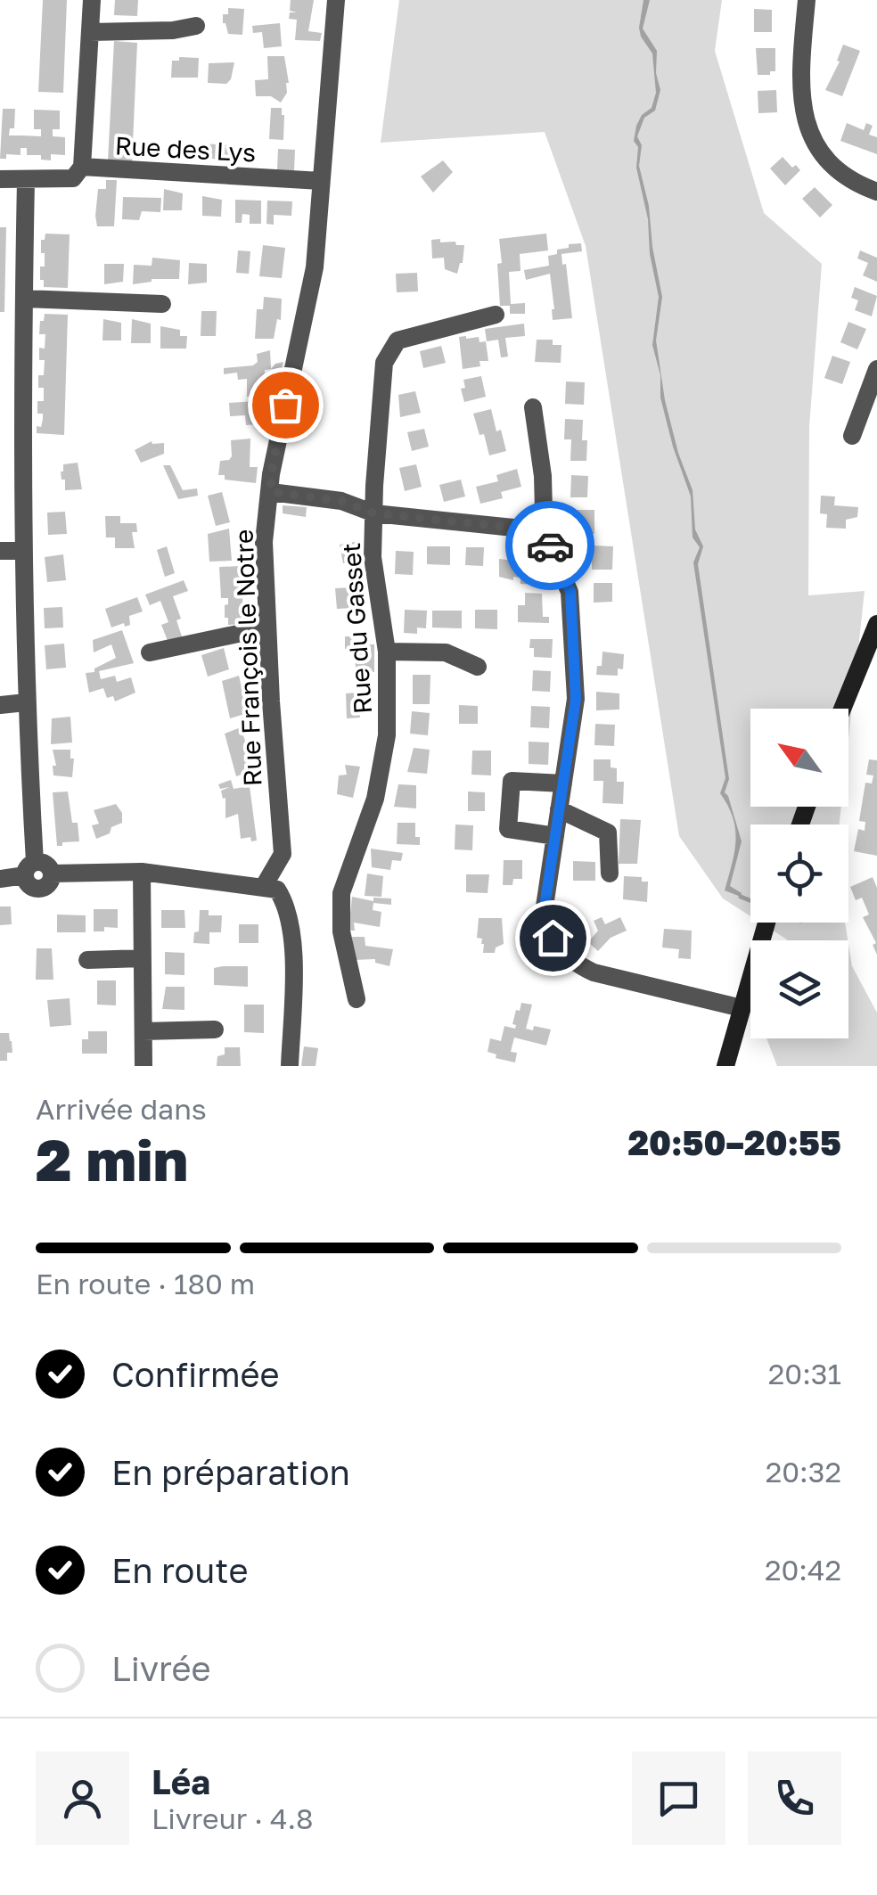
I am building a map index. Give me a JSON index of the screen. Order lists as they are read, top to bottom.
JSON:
{
  "streets": {
    "street": ["Rue des Lys", "Rue du Gasset", "Rue François le Notre"]
  },
  "crossings": [
    ["Rue des Lys", "Rue François le Notre"]
  ],
  "north": "top left",
  "page": {
    "heading": ["2 min", "Arrivée dans", "20:50–20:55"],
    "panel": ["Léa", "Livreur · 4.8"],
    "bar": "En route · 180 m",
    "list": [
      ["Confirmée", "20:31"],
      ["En préparation", "20:32"],
      ["En route", "20:42"],
      "Livrée"
    ]
  }
}
